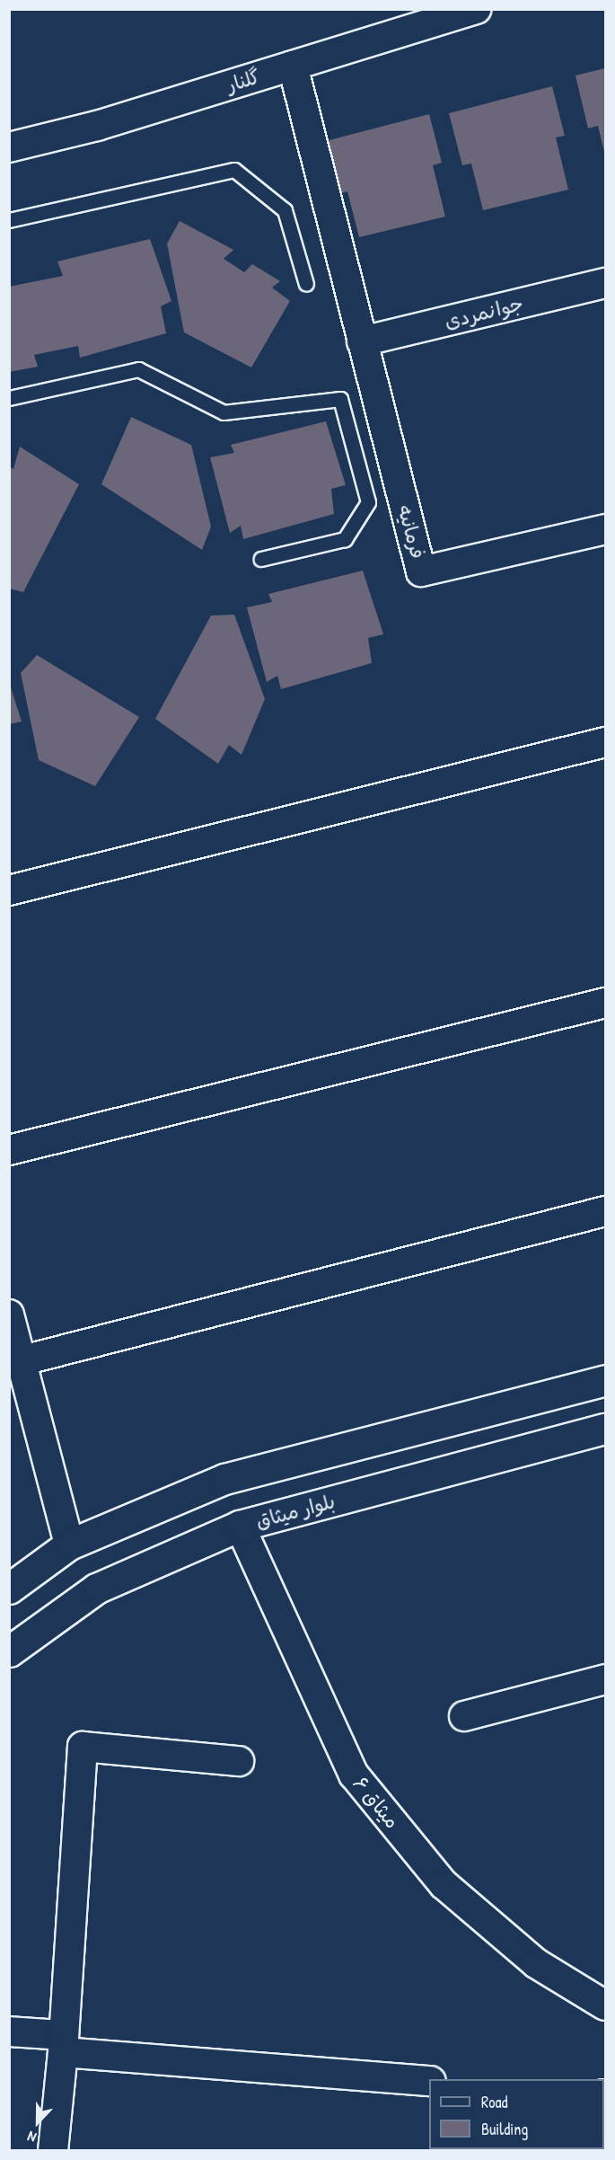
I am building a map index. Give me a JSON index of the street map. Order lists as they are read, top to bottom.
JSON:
{
  "streets": {
    "street": [
      "گلنار",
      "جوانمردی",
      "فرمانیه",
      "بلوار میثاق",
      "میثاق ۶"
    ]
  },
  "crossings": [
    ["جوانمردی", "فرمانیه"],
    ["بلوار میثاق", "میثاق ۶"]
  ],
  "legend": ["Road", "Building"],
  "north": "bottom"
}
